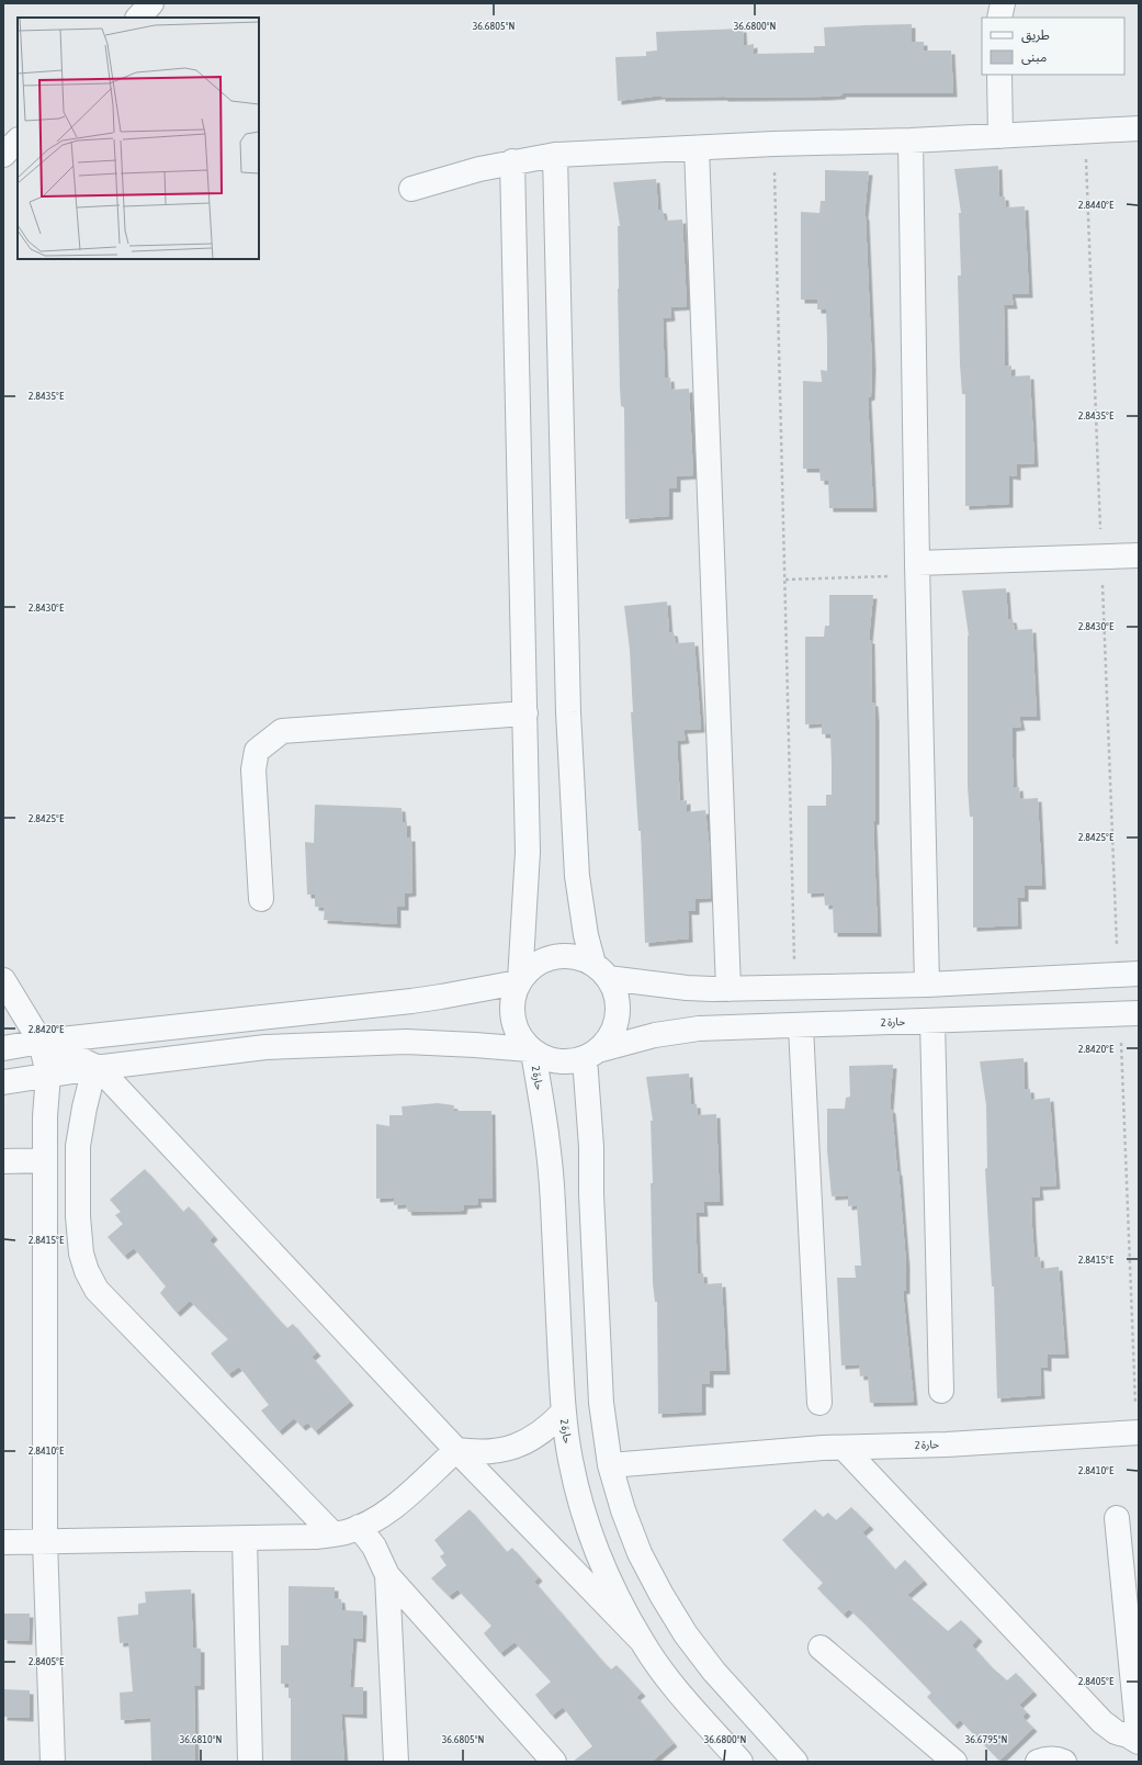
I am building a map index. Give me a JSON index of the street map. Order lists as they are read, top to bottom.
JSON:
{
  "streets": {
    "street": ["حارة 2"]
  },
  "legend": ["طريق", "مبنى"],
  "coordinates": [
    "36.6805°N",
    "36.6800°N",
    "2.8440°E",
    "2.8435°E",
    "2.8430°E",
    "2.8425°E",
    "2.8420°E",
    "2.8415°E",
    "2.8410°E",
    "2.8405°E",
    "36.6810°N",
    "36.6795°N"
  ]
}
